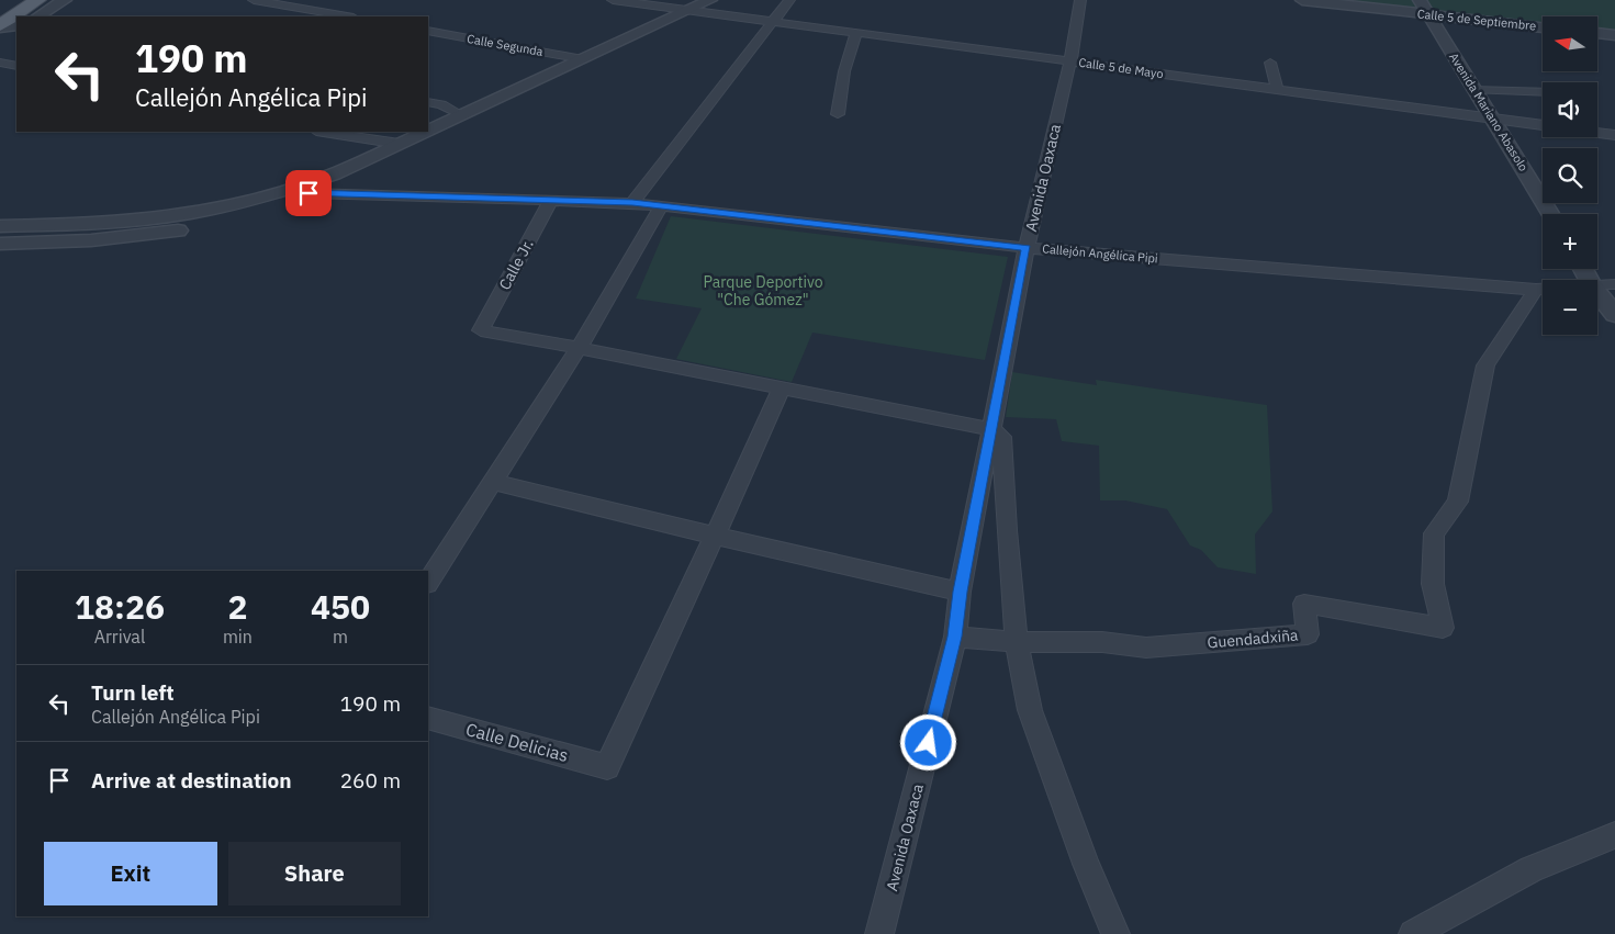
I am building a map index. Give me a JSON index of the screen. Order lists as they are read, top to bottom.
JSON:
{
  "streets": {
    "street": [
      "Calle 5 de Septiembre",
      "Calle Segunda",
      "Calle 5 de Mayo",
      "Avenida Mariano Abasolo",
      "Avenida Oaxaca",
      "Callejón Angélica Pipi",
      "Calle Jr.",
      "Guendadxiña",
      "Calle Delicias"
    ]
  },
  "crossings": [
    ["Calle 5 de Septiembre", "Avenida Mariano Abasolo"],
    ["Calle 5 de Mayo", "Avenida Mariano Abasolo"],
    ["Calle 5 de Mayo", "Avenida Oaxaca"],
    ["Avenida Oaxaca", "Callejón Angélica Pipi"],
    ["Avenida Oaxaca", "Guendadxiña"],
    ["Callejón Angélica Pipi", "Calle Jr."],
    ["Callejón Angélica Pipi", "Guendadxiña"]
  ],
  "parks": ["Parque Deportivo \"Che Gómez\""],
  "north": "left",
  "page": {
    "map_buttons": ["+", "−"],
    "turn": ["190 m", "Callejón Angélica Pipi"],
    "eta": [
      "18:26",
      "Arrival",
      "2",
      "min",
      "450",
      "m"
    ],
    "list": [
      {
        "name": "Turn left",
        "note": "Callejón Angélica Pipi",
        "value": "190 m"
      },
      {
        "name": "Arrive at destination",
        "value": "260 m"
      }
    ],
    "buttons": ["Exit", "Share"]
  }
}
